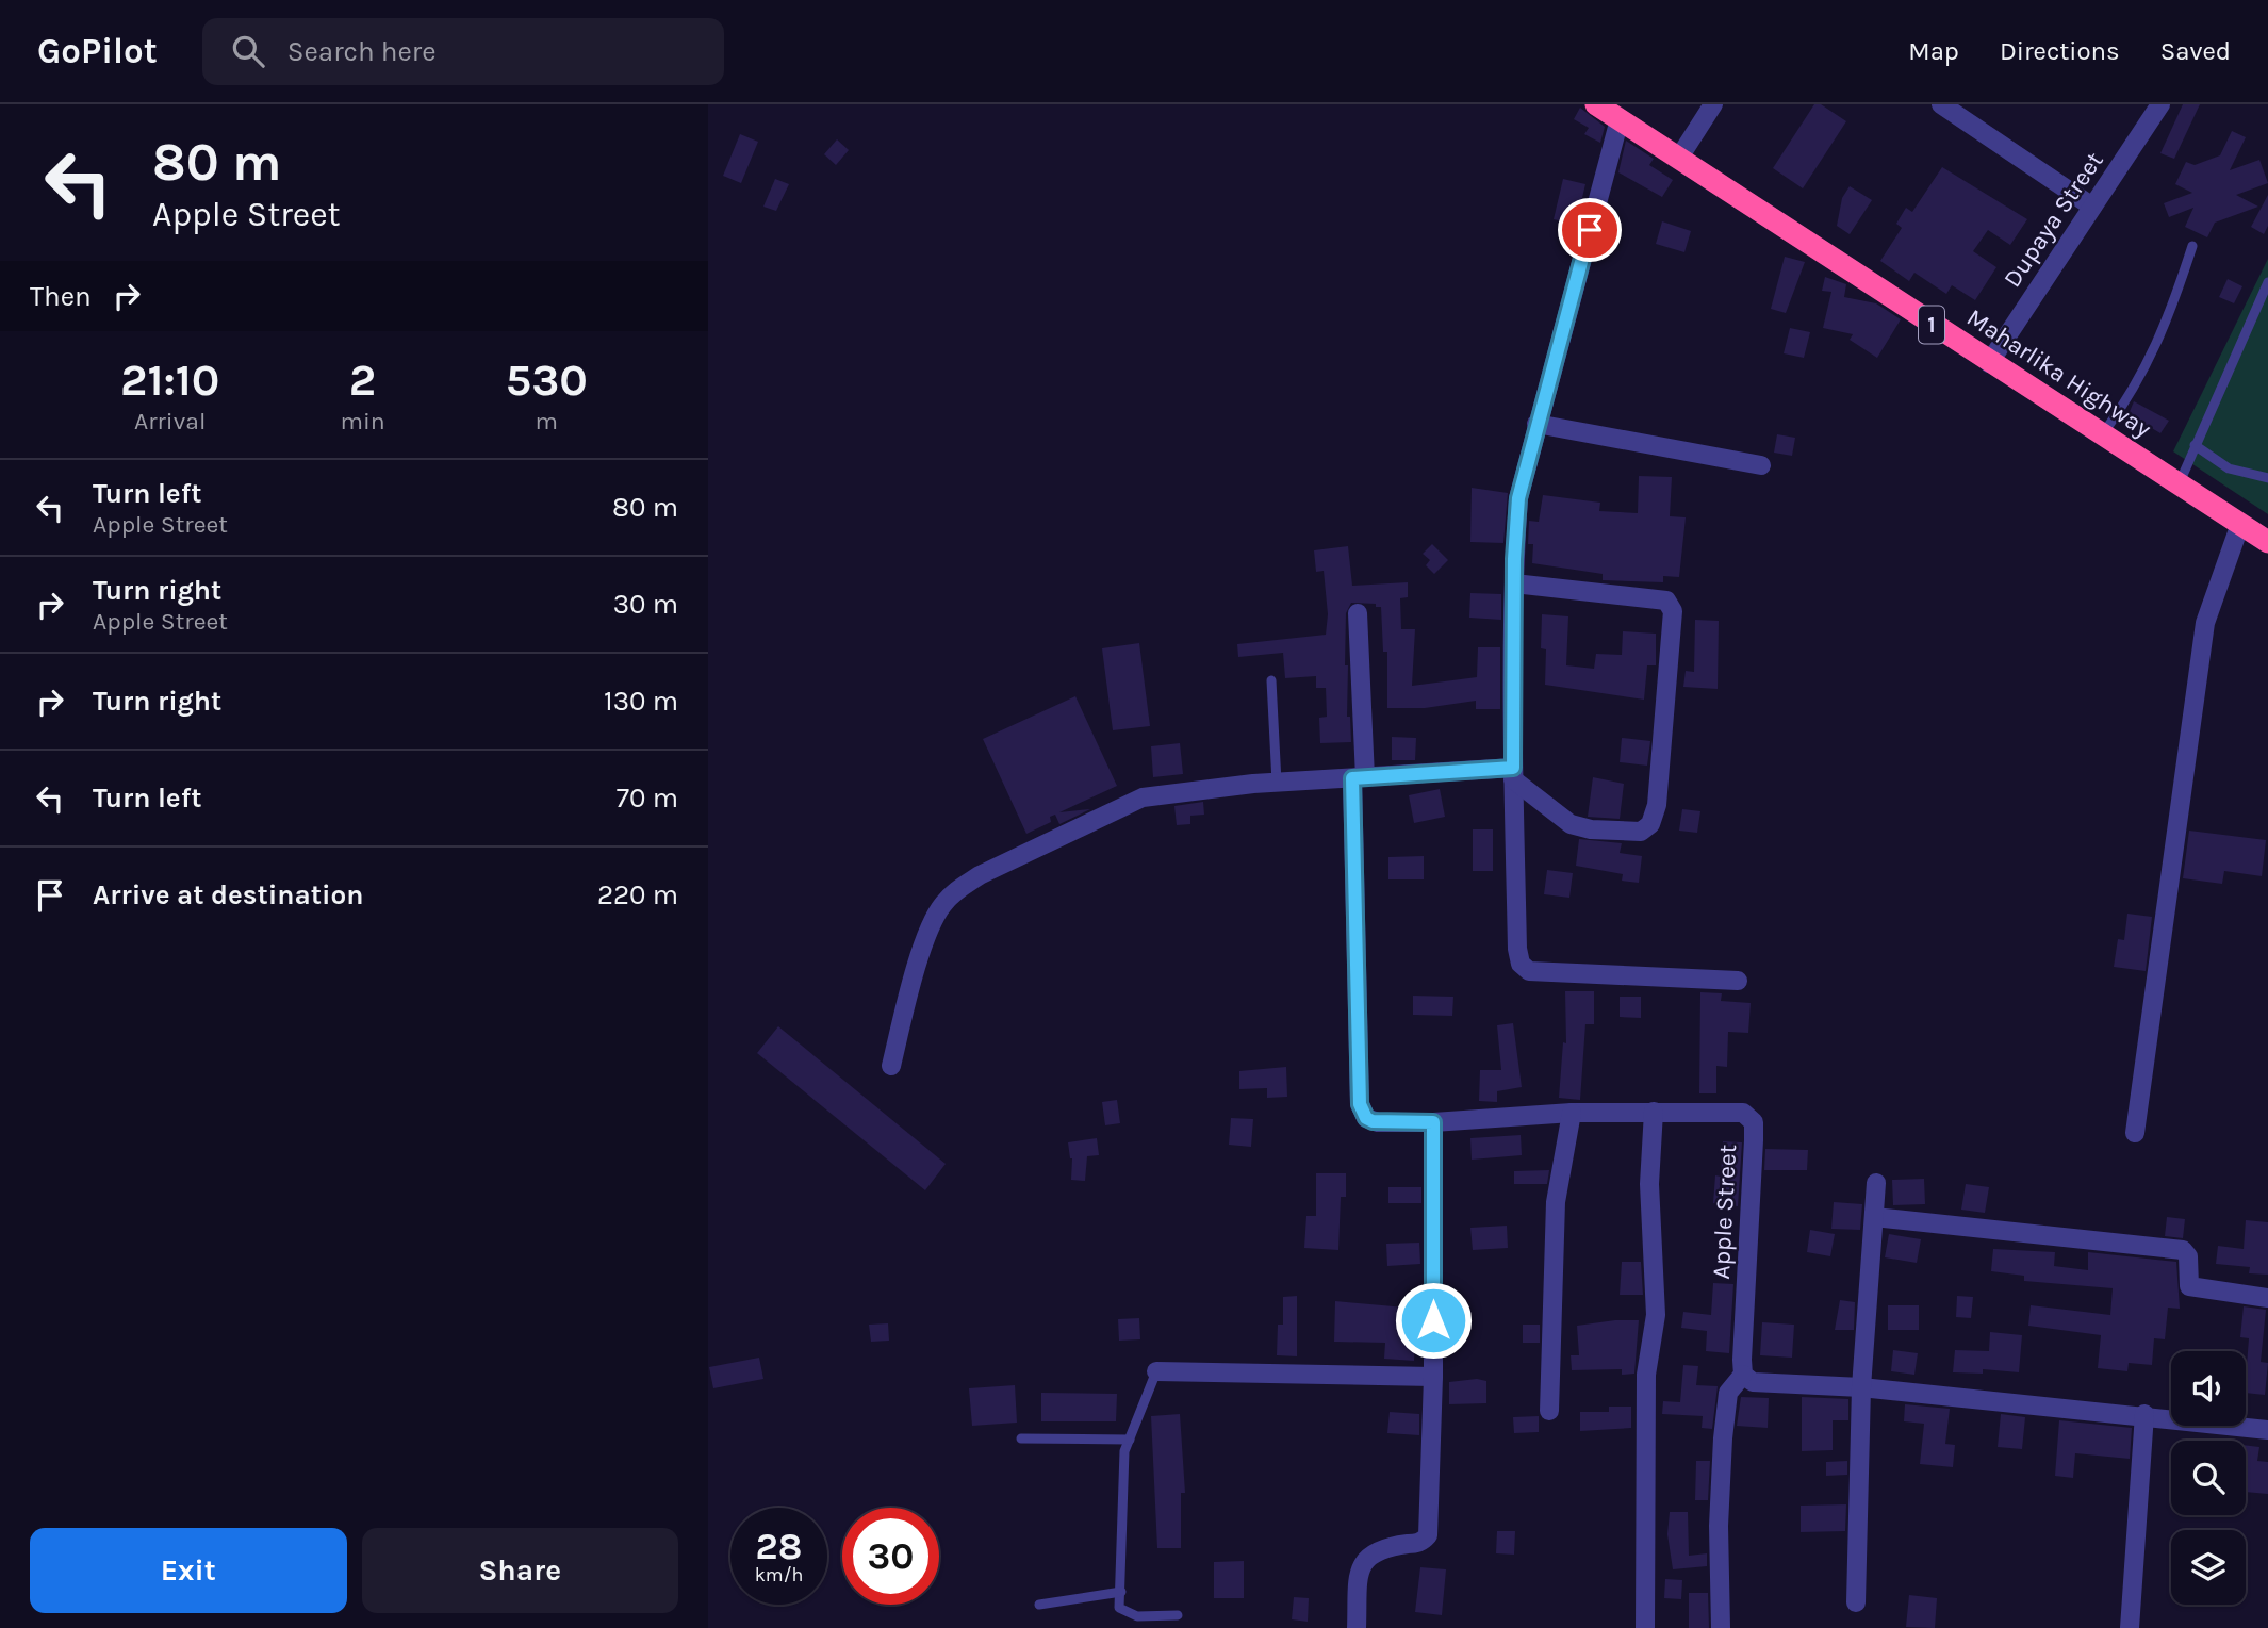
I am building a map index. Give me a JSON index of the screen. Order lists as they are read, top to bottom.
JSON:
{
  "streets": {
    "highway": ["1", "Maharlika Highway"],
    "street": ["Dupaya Street", "Apple Street"]
  },
  "crossings": [
    ["Dupaya Street", "Maharlika Highway"]
  ],
  "page": {
    "header": "GoPilot",
    "search": "Search here",
    "nav": ["Map", "Directions", "Saved"],
    "turn": ["80 m", "Apple Street"],
    "then": "Then",
    "eta": [
      "21:10",
      "Arrival",
      "2",
      "min",
      "530",
      "m"
    ],
    "list": [
      {
        "name": "Turn left",
        "note": "Apple Street",
        "value": "80 m"
      },
      {
        "name": "Turn right",
        "note": "Apple Street",
        "value": "30 m"
      },
      {
        "name": "Turn right",
        "value": "130 m"
      },
      {
        "name": "Turn left",
        "value": "70 m"
      },
      {
        "name": "Arrive at destination",
        "value": "220 m"
      }
    ],
    "speed": "28 km/h",
    "limit": "30",
    "buttons": ["Exit", "Share"]
  }
}
